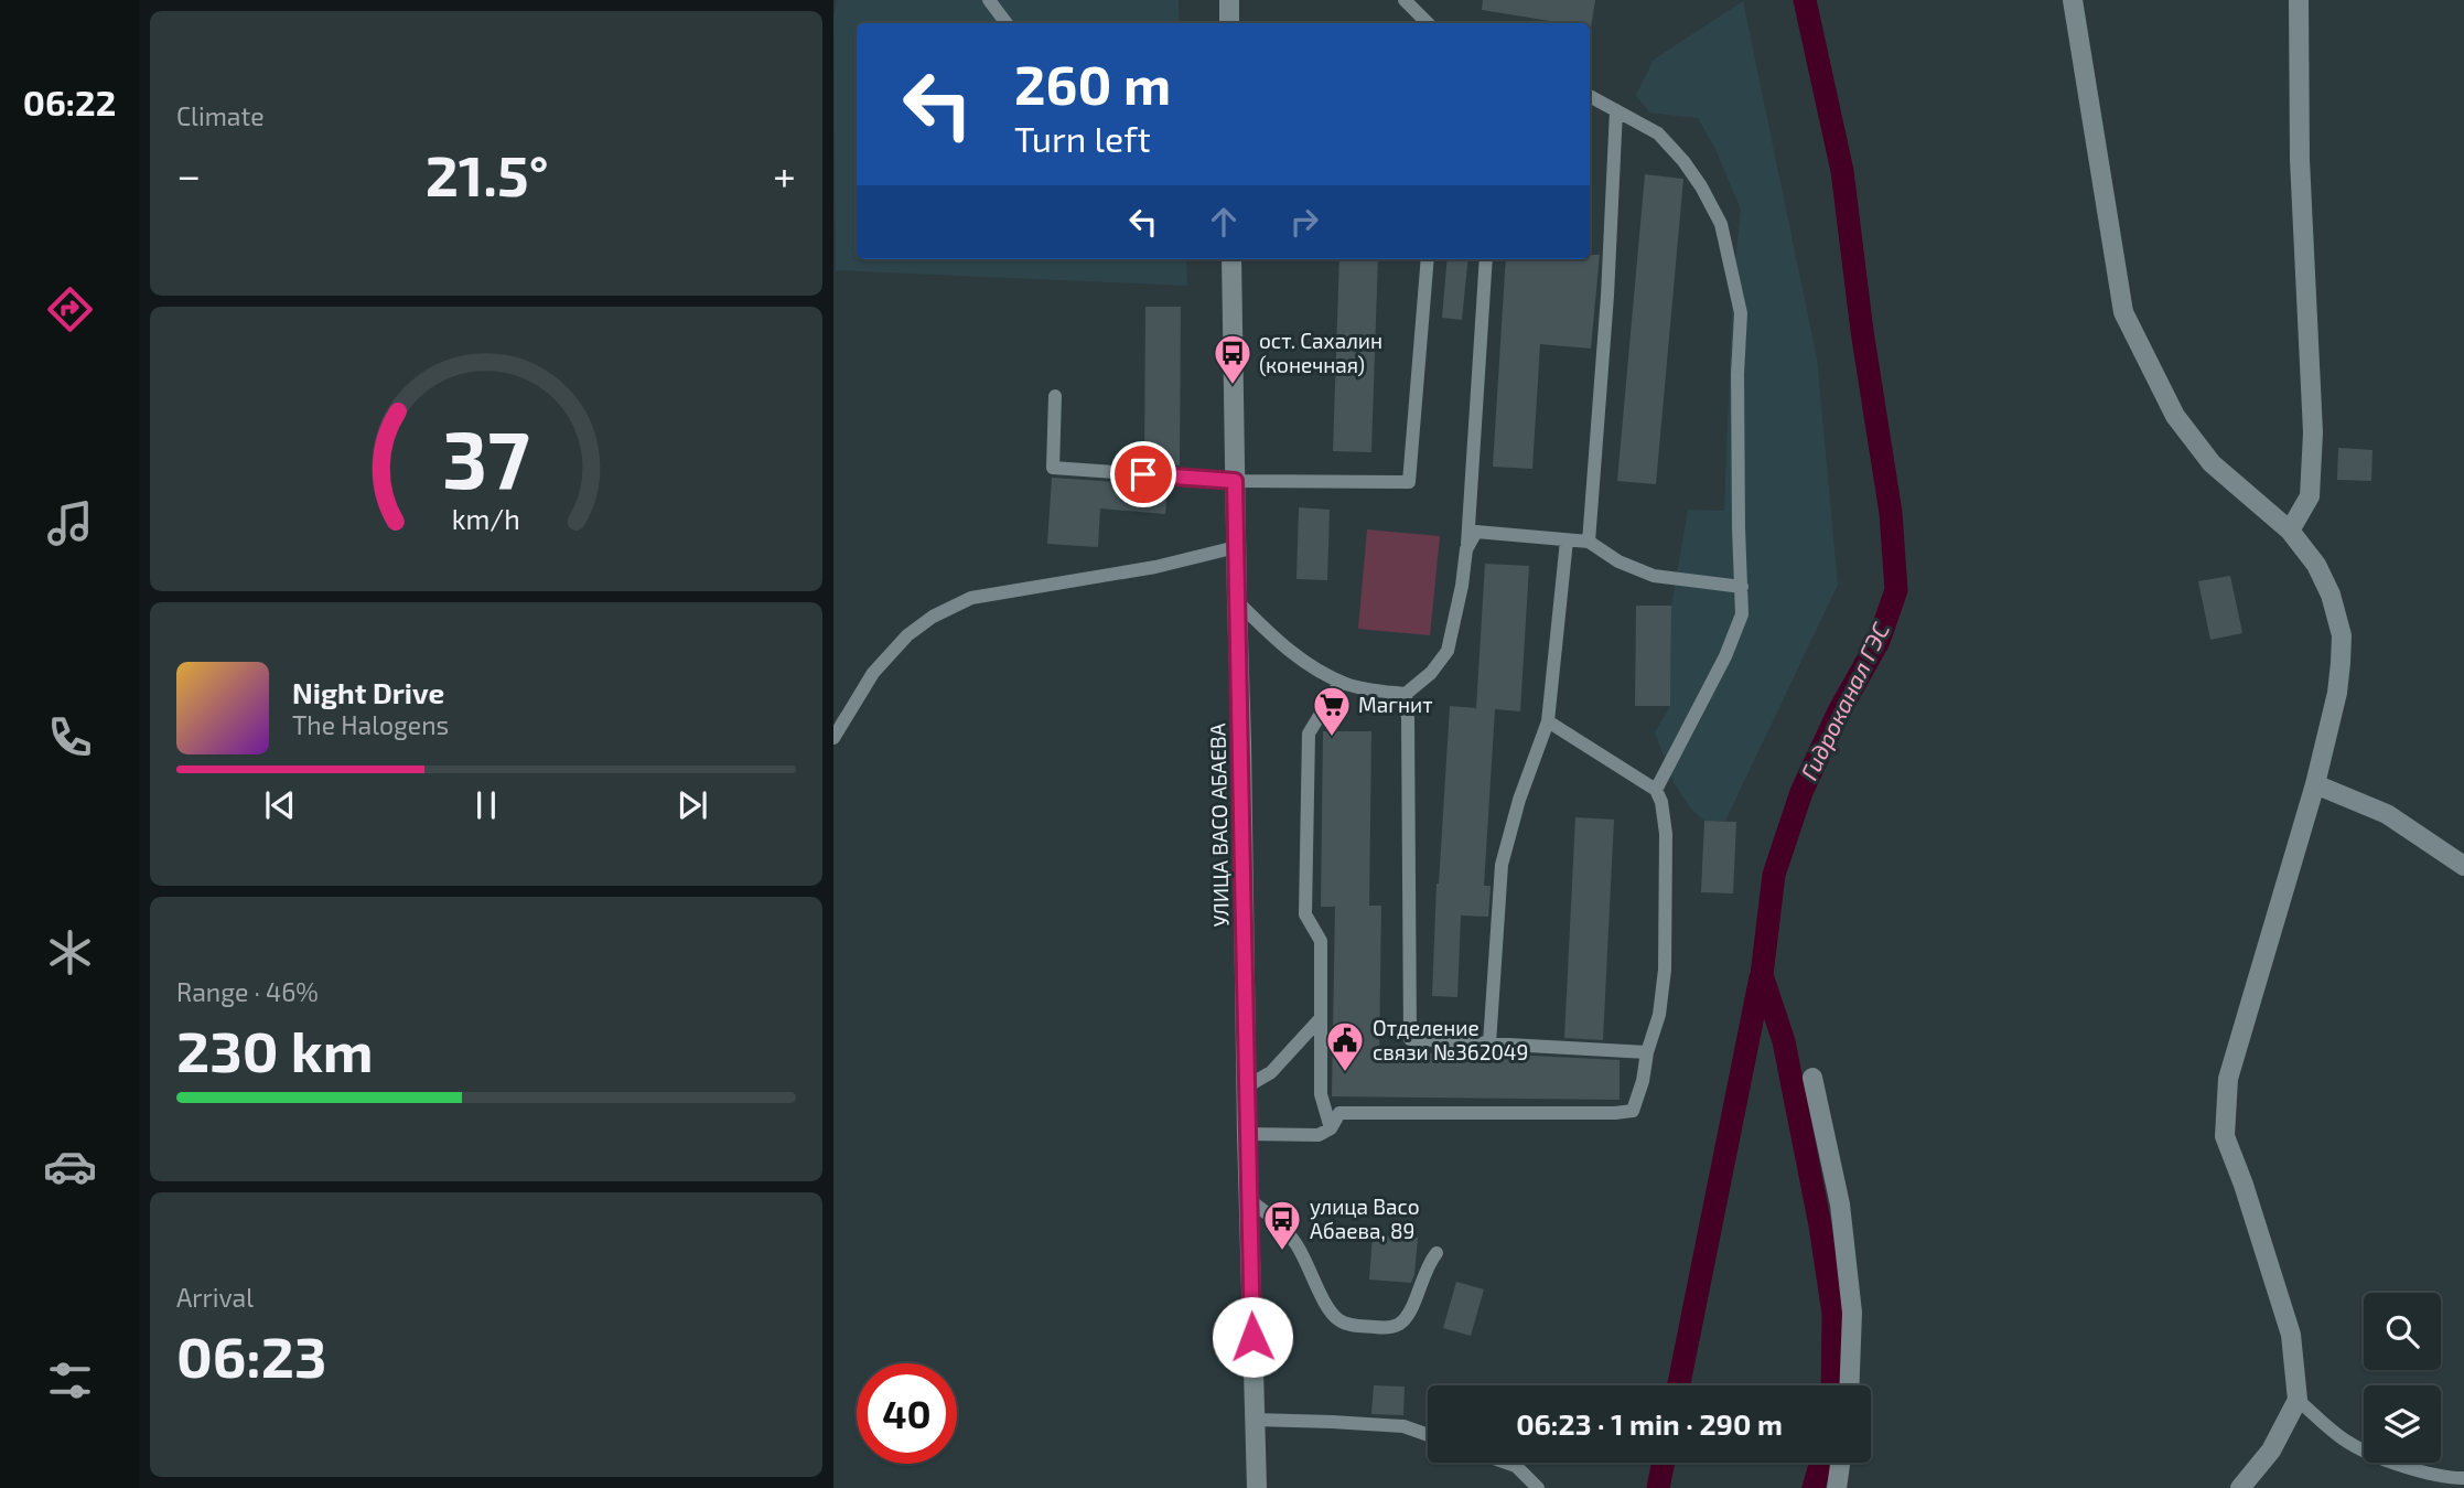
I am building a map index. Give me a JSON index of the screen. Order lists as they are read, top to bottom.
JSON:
{
  "streets": {
    "street": ["УЛИЦА ВАСО АБАЕВА"]
  },
  "water": ["Гидроканал ГЭС"],
  "places": {
    "bus stop": ["ост. Сахалин (конечная)", "улица Васо Абаева, 89"],
    "supermarket": ["Магнит"],
    "public building": ["Отделение связи №362049"]
  },
  "page": {
    "tabs": "06:22",
    "tile": [
      "Climate",
      ["Range · 46%", "230 km"],
      ["Arrival", "06:23"]
    ],
    "turn": ["260 m", "Turn left"],
    "heat": ["−", "21.5°", "+"],
    "song": ["Night Drive", "The Halogens"],
    "limit": "40",
    "trip": "06:23 · 1 min · 290 m",
    "gauge": ["37", "km/h"]
  }
}
